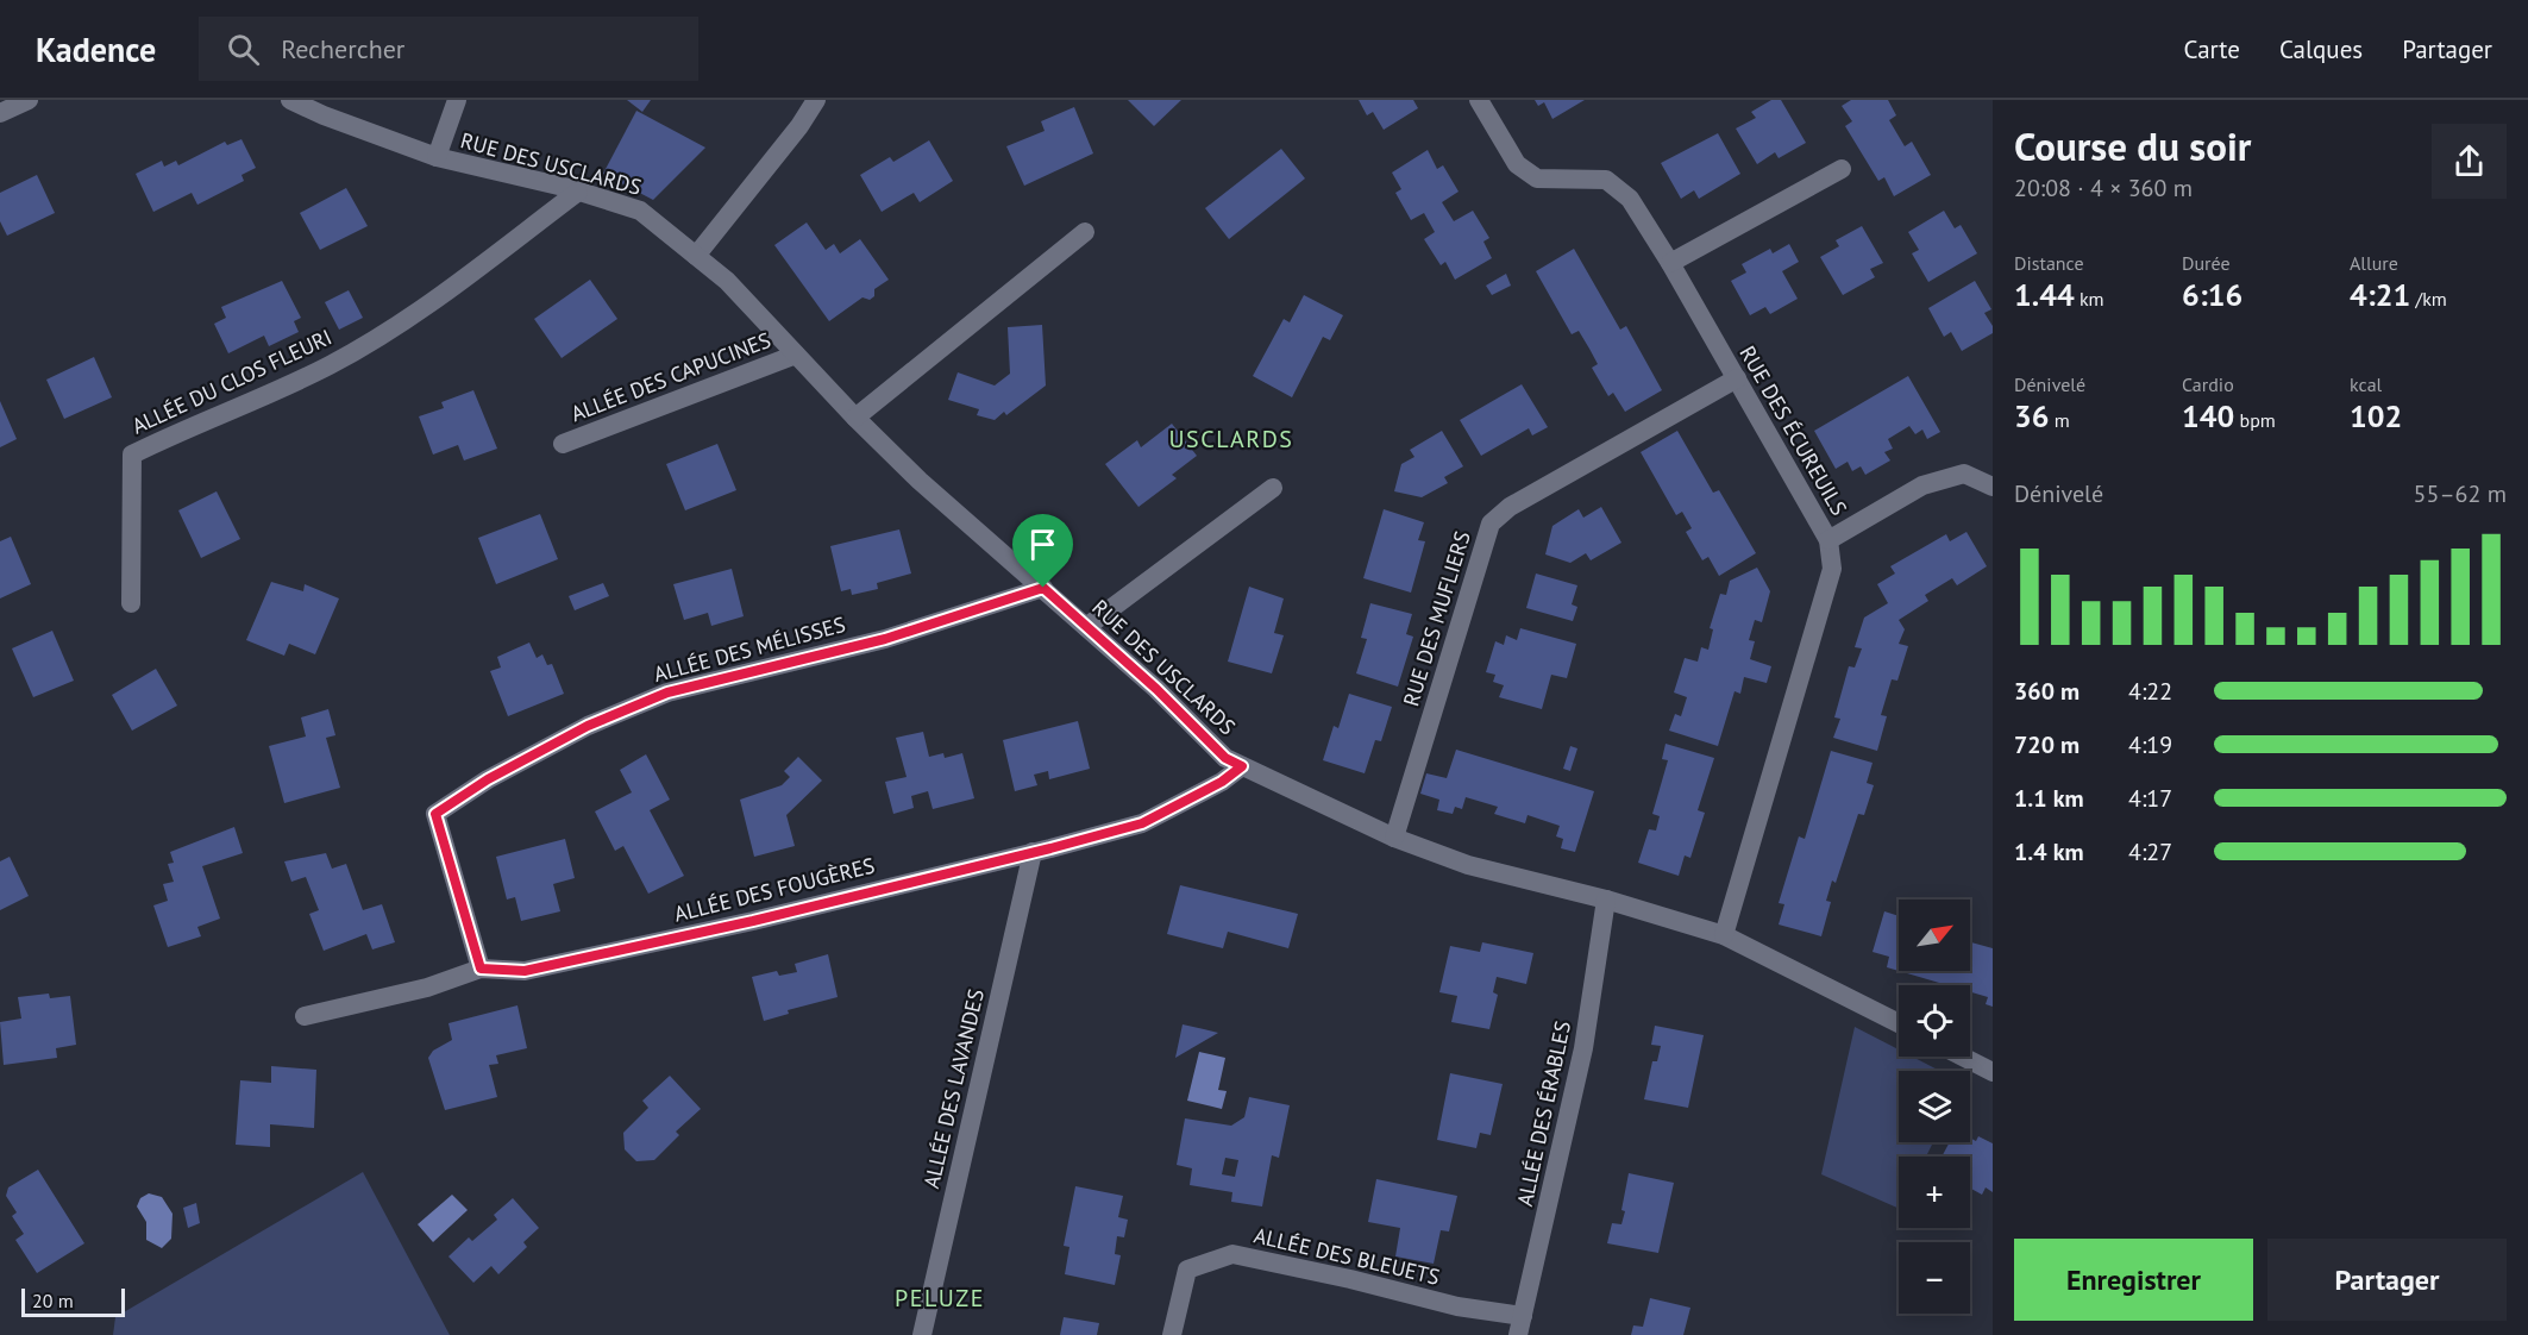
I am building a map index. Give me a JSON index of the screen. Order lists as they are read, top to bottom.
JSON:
{
  "streets": {
    "street": [
      "RUE DES USCLARDS",
      "ALLÉE DES CAPUCINES",
      "ALLÉE DU CLOS FLEURI",
      "RUE DES ÉCUREUILS",
      "RUE DES MUFLIERS",
      "ALLÉE DES MÉLISSES",
      "ALLÉE DES FOUGÈRES",
      "ALLÉE DES LAVANDES",
      "ALLÉE DES ÉRABLES",
      "ALLÉE DES BLEUETS"
    ]
  },
  "crossings": [
    ["RUE DES USCLARDS", "ALLÉE DES CAPUCINES"],
    ["RUE DES USCLARDS", "ALLÉE DU CLOS FLEURI"],
    ["RUE DES USCLARDS", "RUE DES ÉCUREUILS"],
    ["RUE DES USCLARDS", "RUE DES MUFLIERS"],
    ["RUE DES USCLARDS", "ALLÉE DES MÉLISSES"],
    ["RUE DES USCLARDS", "ALLÉE DES FOUGÈRES"],
    ["RUE DES USCLARDS", "ALLÉE DES ÉRABLES"],
    ["RUE DES ÉCUREUILS", "RUE DES MUFLIERS"],
    ["ALLÉE DES MÉLISSES", "ALLÉE DES FOUGÈRES"],
    ["ALLÉE DES FOUGÈRES", "ALLÉE DES LAVANDES"],
    ["ALLÉE DES ÉRABLES", "ALLÉE DES BLEUETS"]
  ],
  "districts": ["USCLARDS", "PELUZE"],
  "scale_bar": "20 m",
  "north": "top right",
  "page": {
    "header": "Kadence",
    "search": "Rechercher",
    "nav": ["Carte", "Calques", "Partager"],
    "heading": ["Course du soir", "20:08 · 4 × 360 m"],
    "stats": [
      ["Distance", "1.44 km"],
      ["Durée", "6:16"],
      ["Allure", "4:21 /km"],
      ["Dénivelé", "36 m"],
      ["Cardio", "140 bpm"],
      ["kcal", "102"]
    ],
    "chart": ["Dénivelé", "55–62 m"],
    "list": [
      {
        "name": "360 m",
        "note": "4:22"
      },
      {
        "name": "720 m",
        "note": "4:19"
      },
      {
        "name": "1.1 km",
        "note": "4:17"
      },
      {
        "name": "1.4 km",
        "note": "4:27"
      }
    ],
    "map_buttons": ["+", "−"],
    "buttons": ["Enregistrer", "Partager"],
    "scale": "20 m"
  }
}
